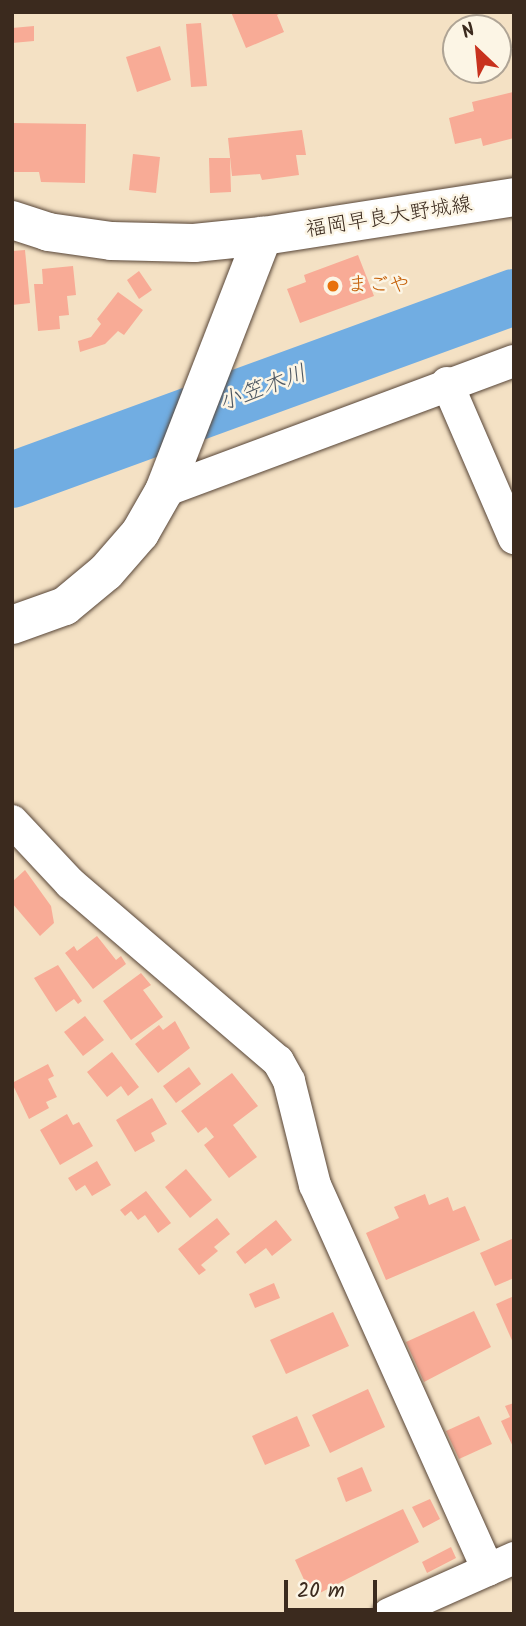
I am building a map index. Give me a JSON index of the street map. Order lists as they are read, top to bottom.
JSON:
{
  "streets": {
    "main road": ["福岡早良大野城線"]
  },
  "water": ["小笠木川"],
  "places": ["まごや"],
  "scale_bar": "20 m",
  "north": "top left"
}
